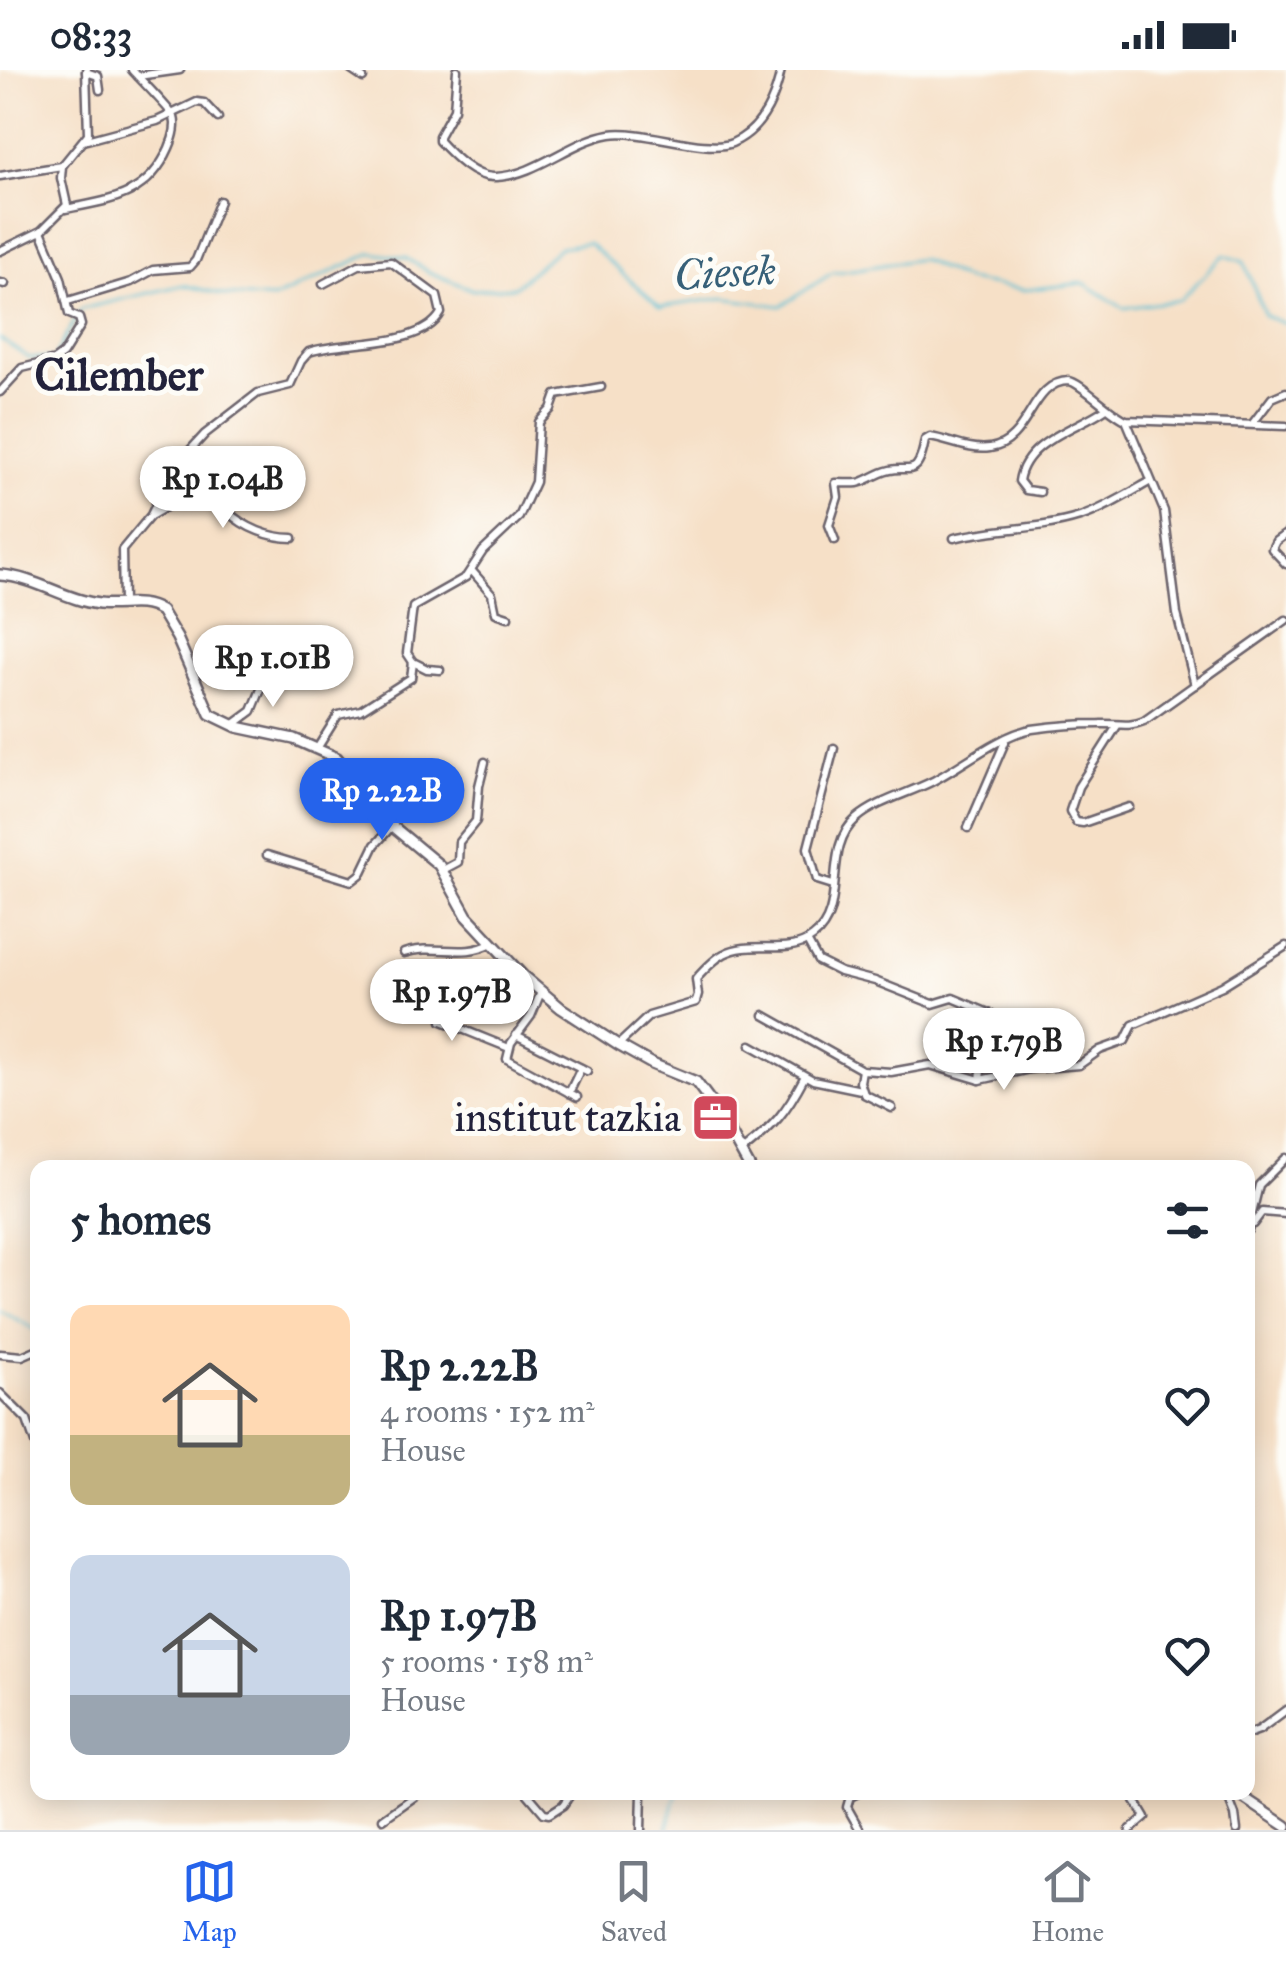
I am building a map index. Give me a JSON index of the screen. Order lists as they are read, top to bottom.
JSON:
{
  "districts": ["Cilember"],
  "water": ["Ciesek"],
  "places": {
    "office": ["institut tazkia"]
  },
  "page": {
    "status": "08:33",
    "price": [
      "Rp 1.04B",
      "Rp 1.01B",
      "Rp 2.22B",
      "Rp 1.97B",
      "Rp 1.79B"
    ],
    "heading": "5 homes",
    "list": [
      {
        "name": "Rp 2.22B",
        "note": "4 rooms · 152 m² · House"
      },
      {
        "name": "Rp 1.97B",
        "note": "5 rooms · 158 m² · House"
      }
    ],
    "tabs": ["Map", "Saved", "Home"]
  }
}
